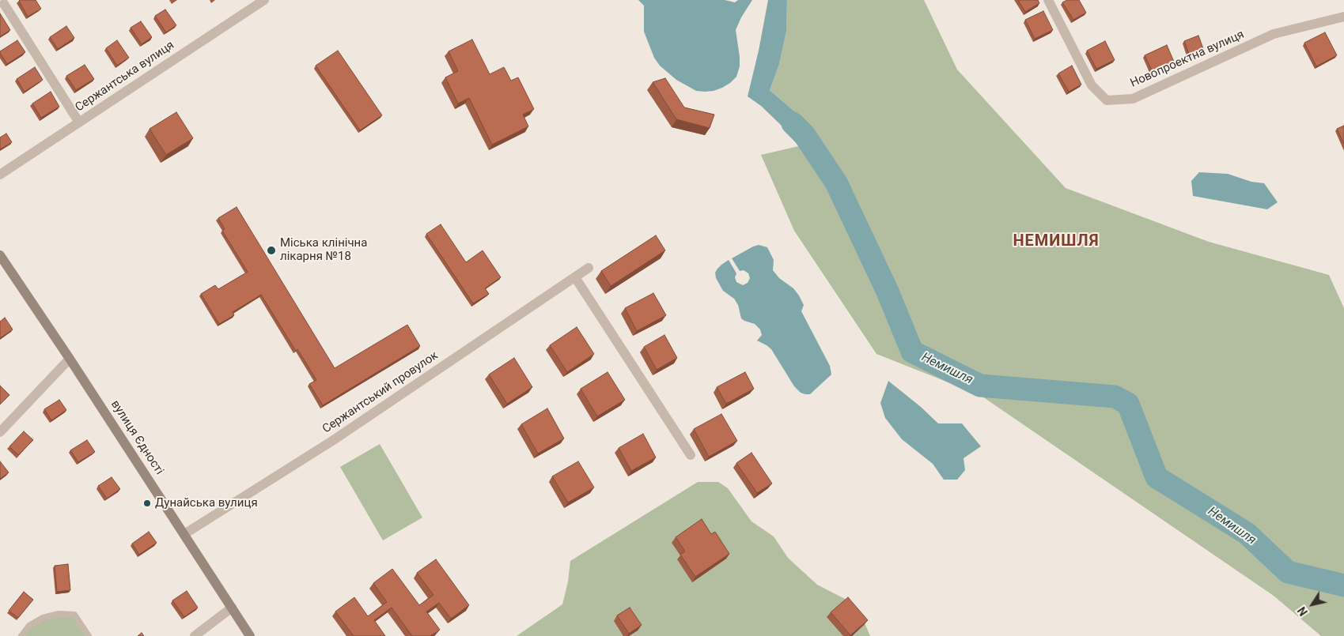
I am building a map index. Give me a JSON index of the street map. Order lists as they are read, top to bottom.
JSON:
{
  "streets": {
    "main road": ["вулиця Єдності"],
    "street": ["Новопроектна вулиця", "Сержантська вулиця", "Сержантський провулок"]
  },
  "crossings": [
    ["Сержантський провулок", "вулиця Єдності"]
  ],
  "districts": ["НЕМИШЛЯ"],
  "water": ["Немишля"],
  "places": ["Міська клінічна лікарня №18", "Дунайська вулиця"],
  "north": "bottom left"
}
